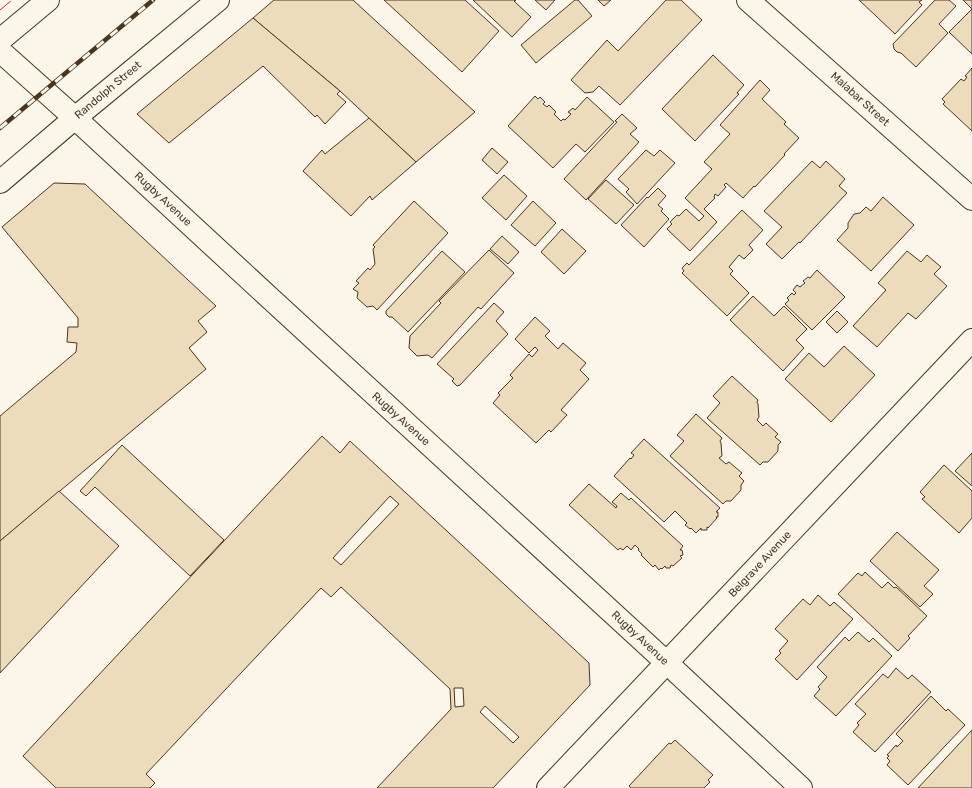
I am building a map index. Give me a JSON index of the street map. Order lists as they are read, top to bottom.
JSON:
{
  "streets": {
    "street": [
      "Randolph Street",
      "Malabar Street",
      "Rugby Avenue",
      "Belgrave Avenue"
    ]
  },
  "crossings": [
    ["Randolph Street", "Rugby Avenue"],
    ["Rugby Avenue", "Belgrave Avenue"]
  ]
}
